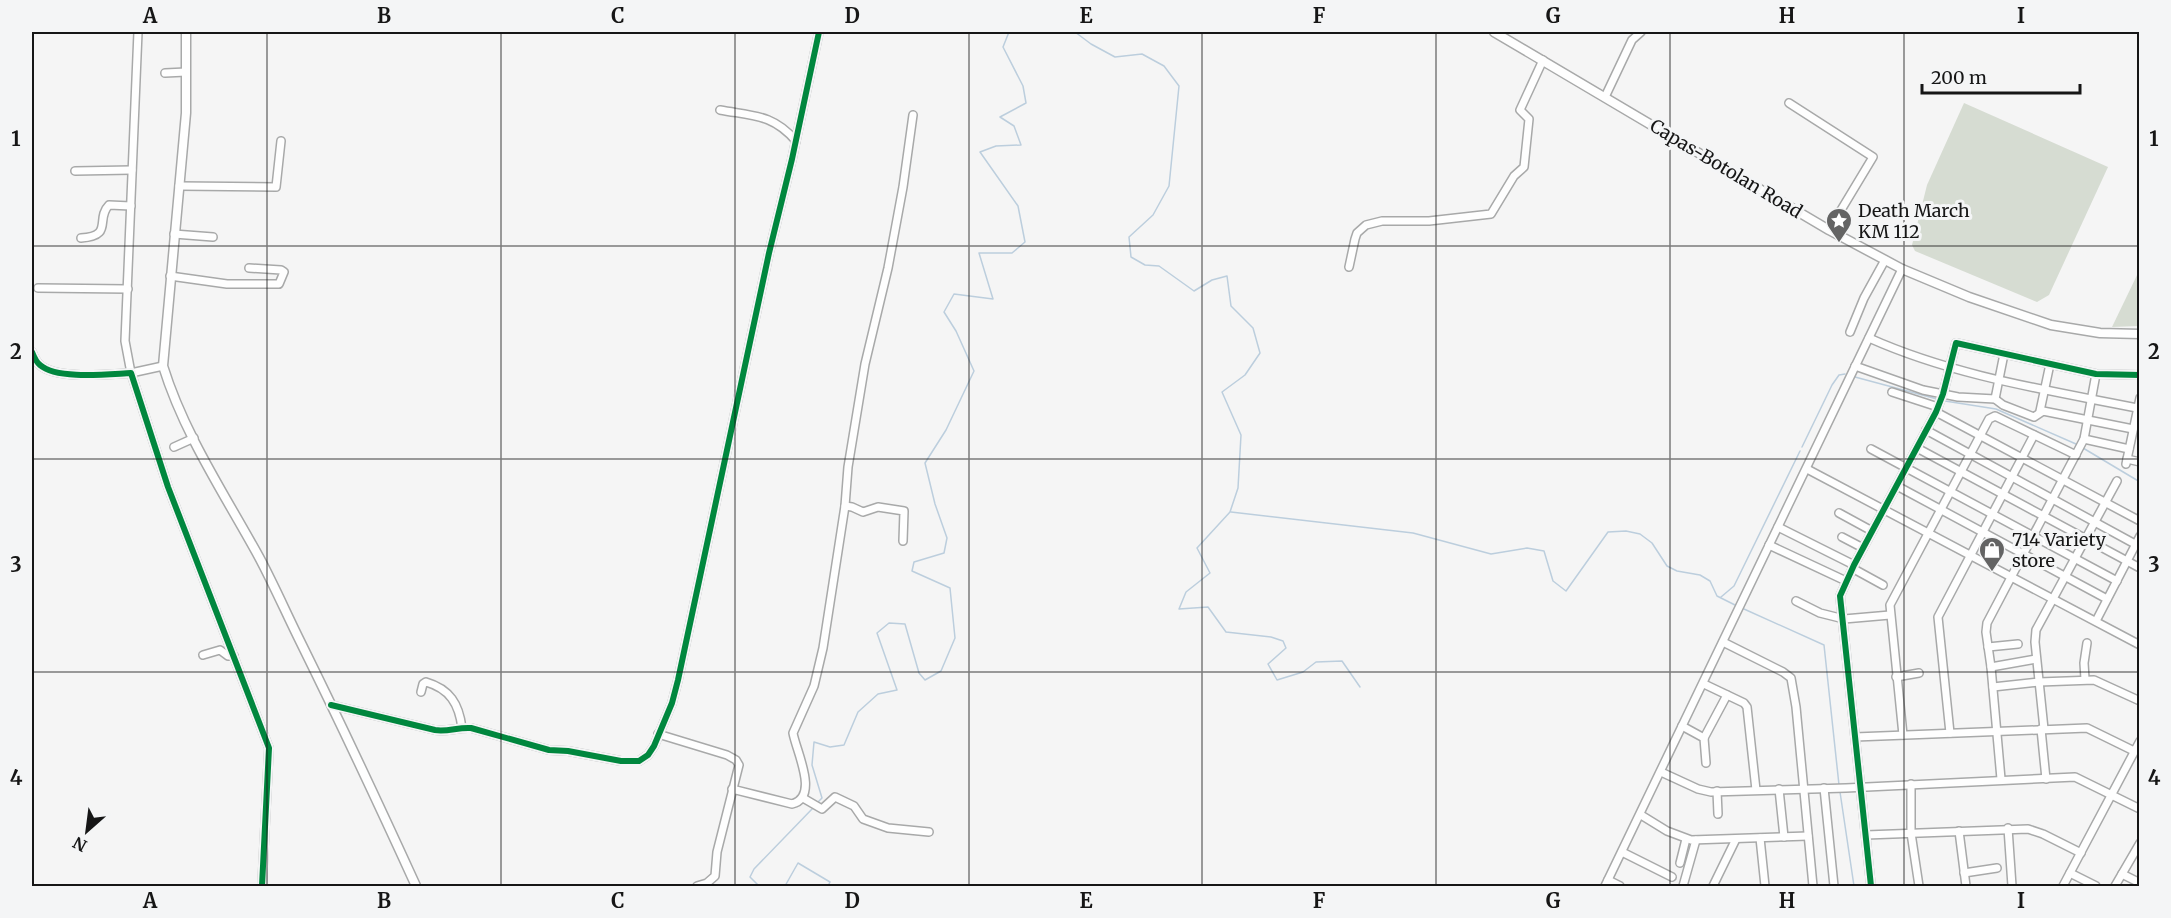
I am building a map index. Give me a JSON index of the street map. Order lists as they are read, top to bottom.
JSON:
{
  "streets": {
    "main road": ["Capas-Botolan Road"]
  },
  "places": {
    "place": ["Death March KM 112"],
    "shop": ["714 Variety store"]
  },
  "scale_bar": "200 m",
  "north": "bottom left",
  "grid": {
    "columns": [
      "A",
      "B",
      "C",
      "D",
      "E",
      "F",
      "G",
      "H",
      "I"
    ],
    "rows": [
      "1",
      "2",
      "3",
      "4"
    ]
  }
}
